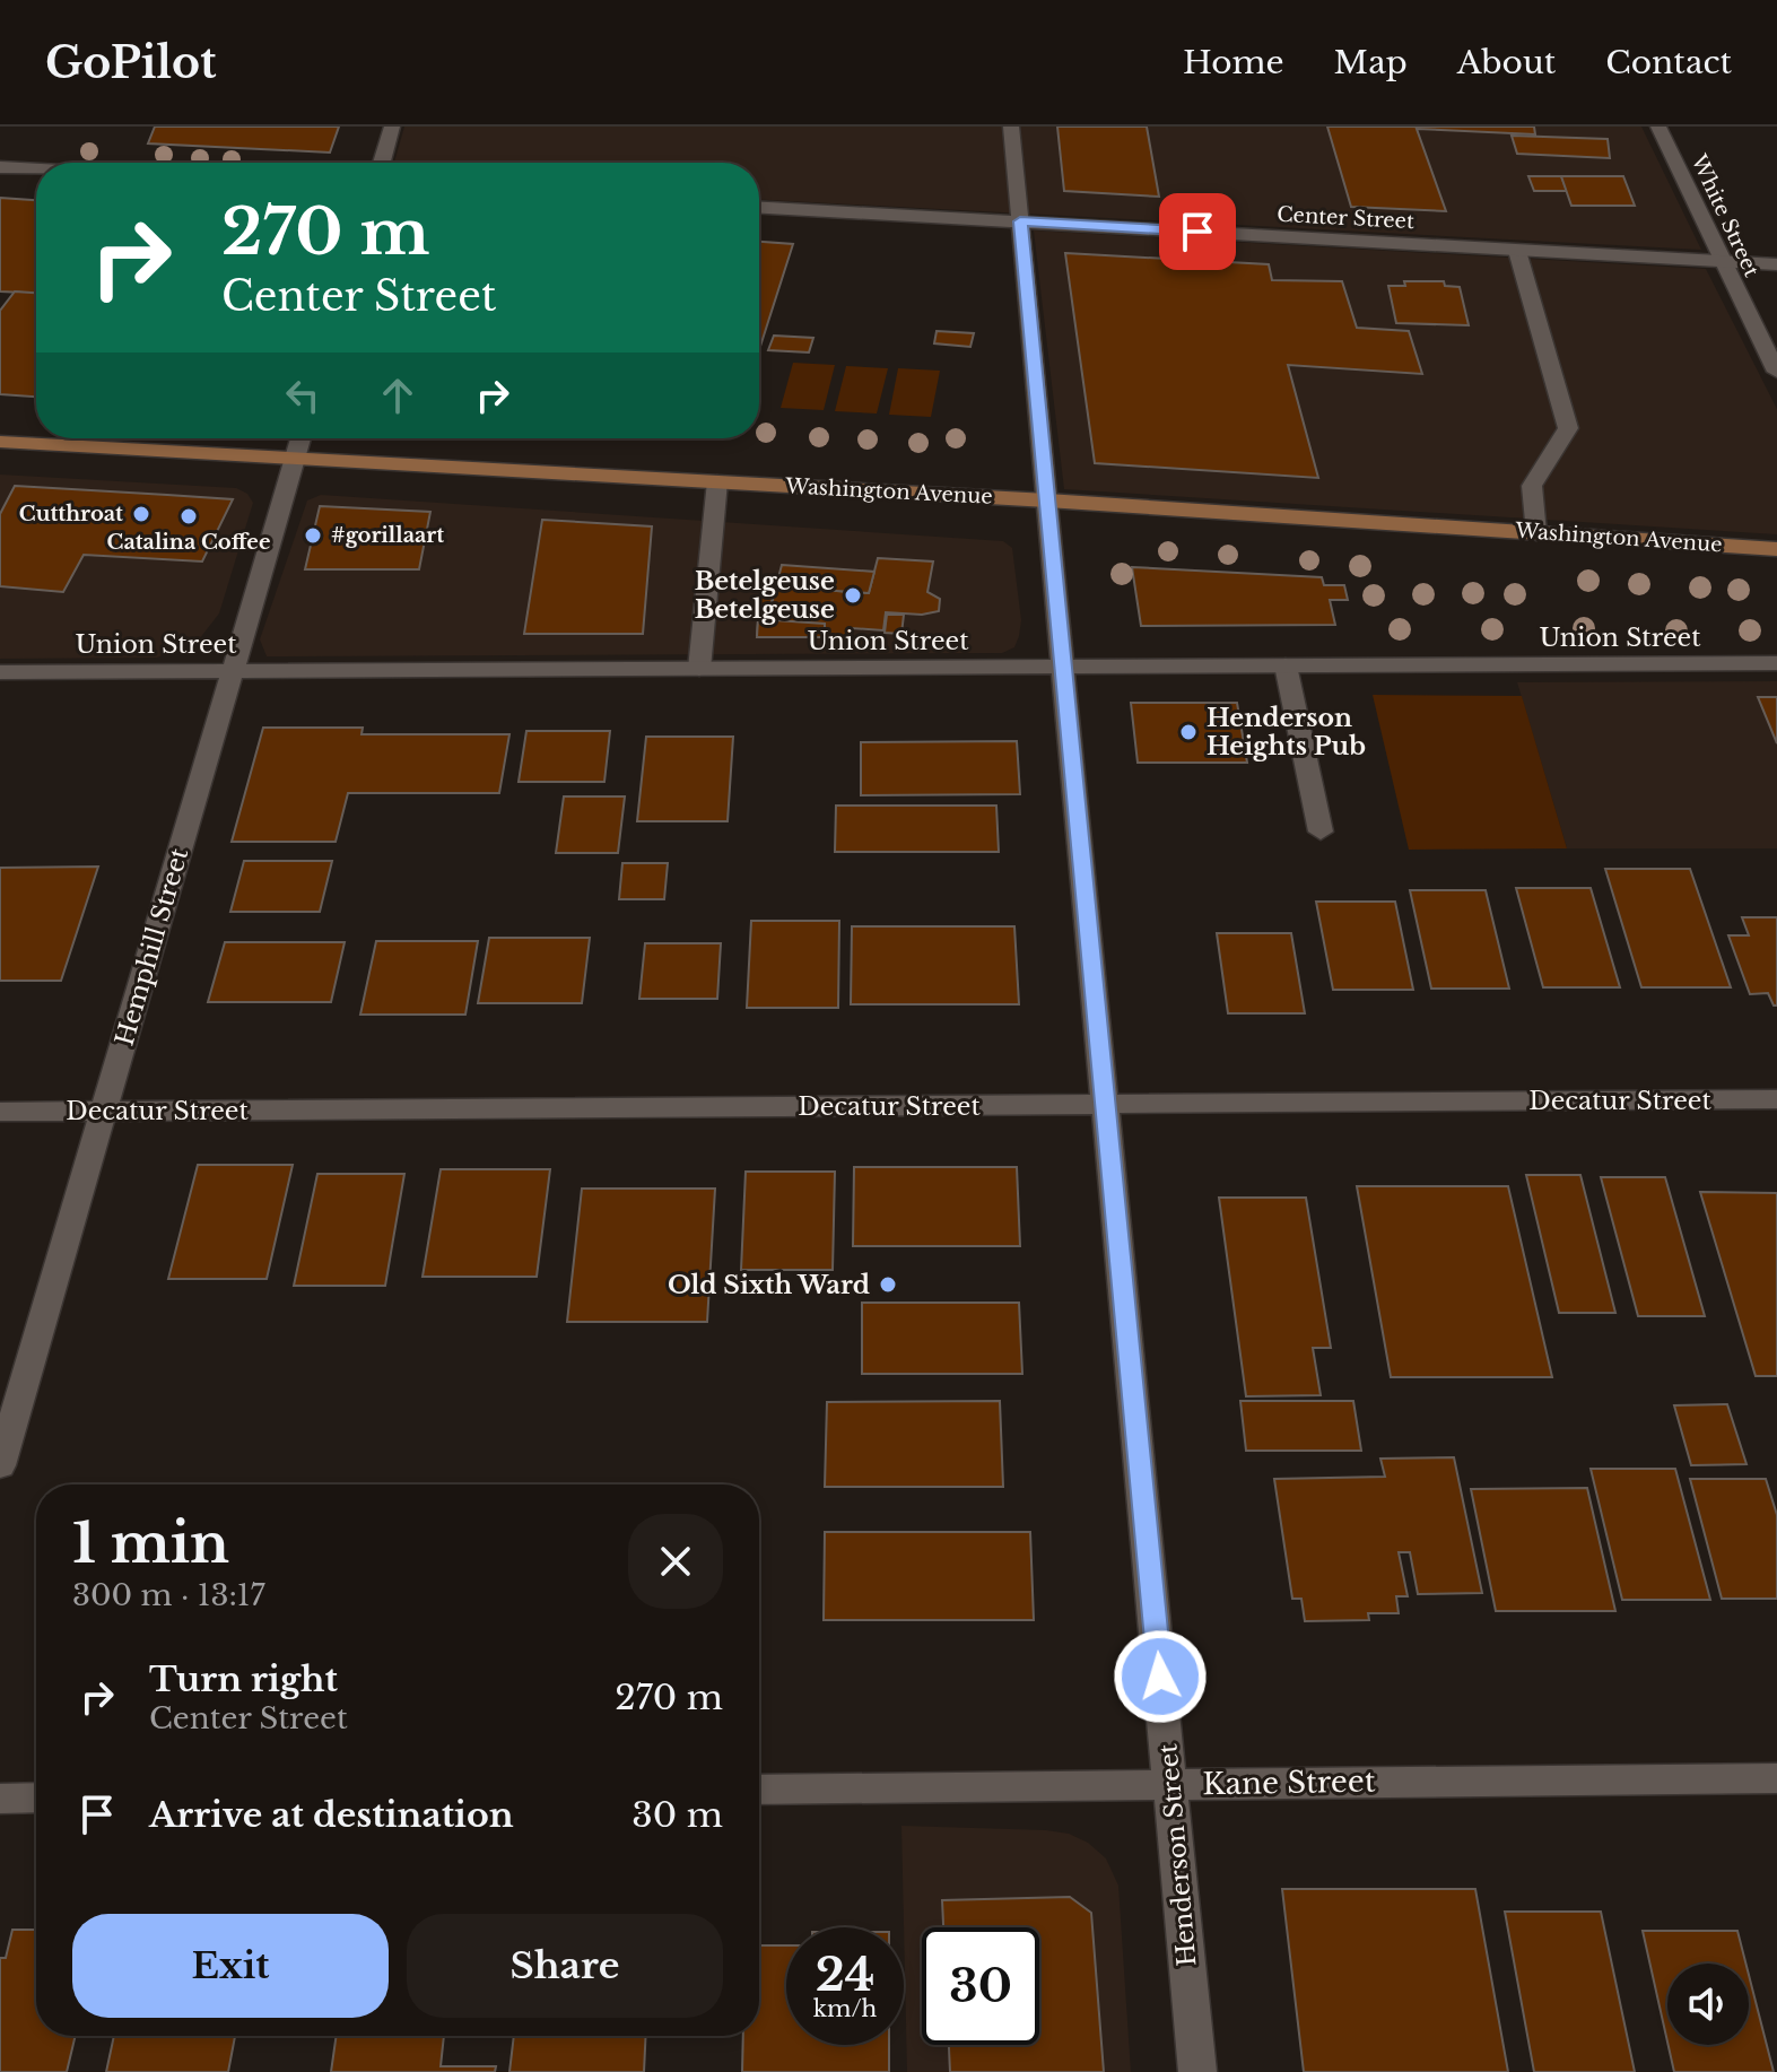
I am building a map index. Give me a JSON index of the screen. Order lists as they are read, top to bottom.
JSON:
{
  "streets": {
    "main road": ["Washington Avenue"],
    "street": [
      "White Street",
      "Center Street",
      "Union Street",
      "Hemphill Street",
      "Decatur Street",
      "Kane Street",
      "Henderson Street"
    ]
  },
  "crossings": [
    ["White Street", "Center Street"],
    ["Center Street", "Henderson Street"],
    ["Washington Avenue", "Hemphill Street"],
    ["Washington Avenue", "Henderson Street"],
    ["Union Street", "Hemphill Street"],
    ["Union Street", "Henderson Street"],
    ["Hemphill Street", "Decatur Street"],
    ["Decatur Street", "Henderson Street"],
    ["Kane Street", "Henderson Street"]
  ],
  "places": [
    "Cutthroat",
    "Catalina Coffee",
    "#gorillaart",
    "Betelgeuse Betelgeuse",
    "Henderson Heights Pub",
    "Old Sixth Ward"
  ],
  "page": {
    "header": "GoPilot",
    "nav": [
      "Home",
      "Map",
      "About",
      "Contact"
    ],
    "turn": ["270 m", "Center Street"],
    "heading": ["1 min", "300 m · 13:17"],
    "list": [
      {
        "name": "Turn right",
        "note": "Center Street",
        "value": "270 m"
      },
      {
        "name": "Arrive at destination",
        "value": "30 m"
      }
    ],
    "buttons": ["Exit", "Share"],
    "speed": "24 km/h",
    "limit": "30"
  }
}
